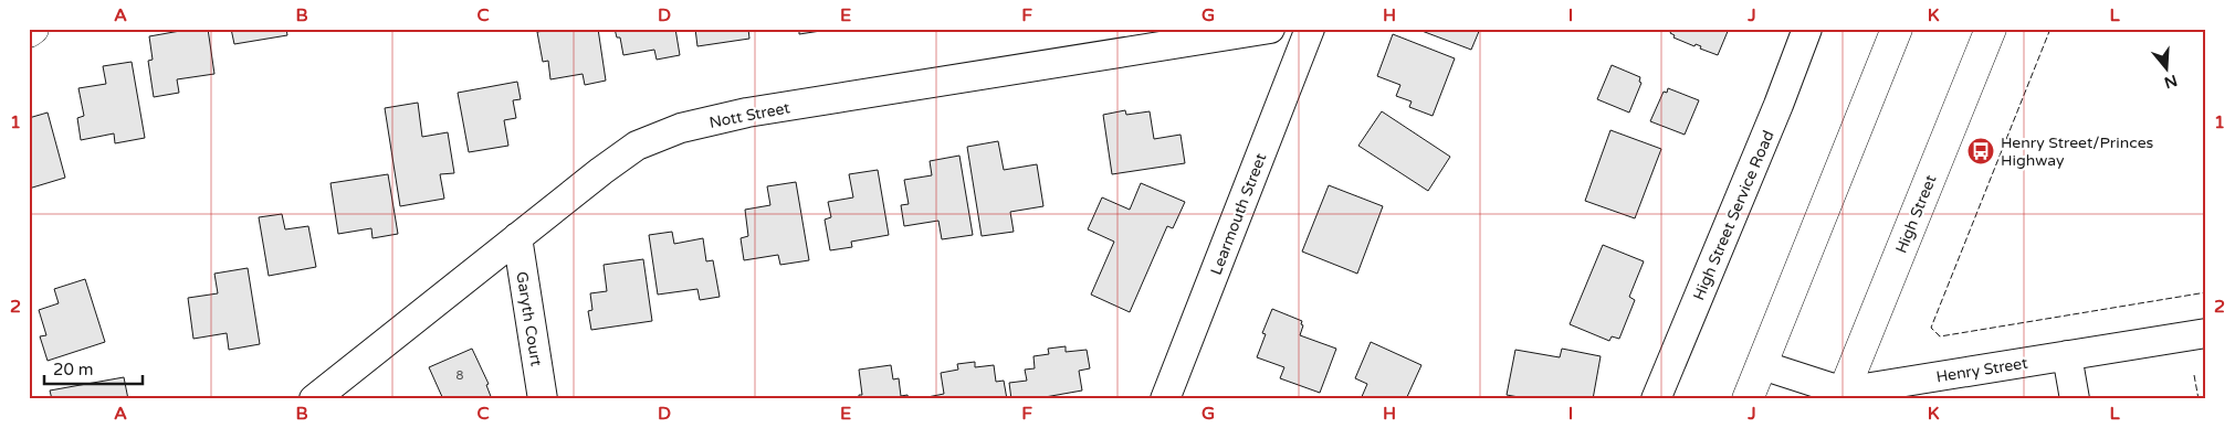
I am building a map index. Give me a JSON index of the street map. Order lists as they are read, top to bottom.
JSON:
{
  "streets": {
    "main road": ["High Street"],
    "street": [
      "Nott Street",
      "Learmouth Street",
      "High Street Service Road",
      "Garyth Court",
      "Henry Street"
    ]
  },
  "crossings": [
    ["Nott Street", "Garyth Court"],
    ["High Street", "Henry Street"]
  ],
  "places": {
    "bus stop": ["Henry Street/Princes Highway"]
  },
  "house_numbers": ["8"],
  "scale_bar": "20 m",
  "north": "bottom",
  "grid": {
    "columns": [
      "A",
      "B",
      "C",
      "D",
      "E",
      "F",
      "G",
      "H",
      "I",
      "J",
      "K",
      "L"
    ],
    "rows": ["1", "2"]
  }
}
